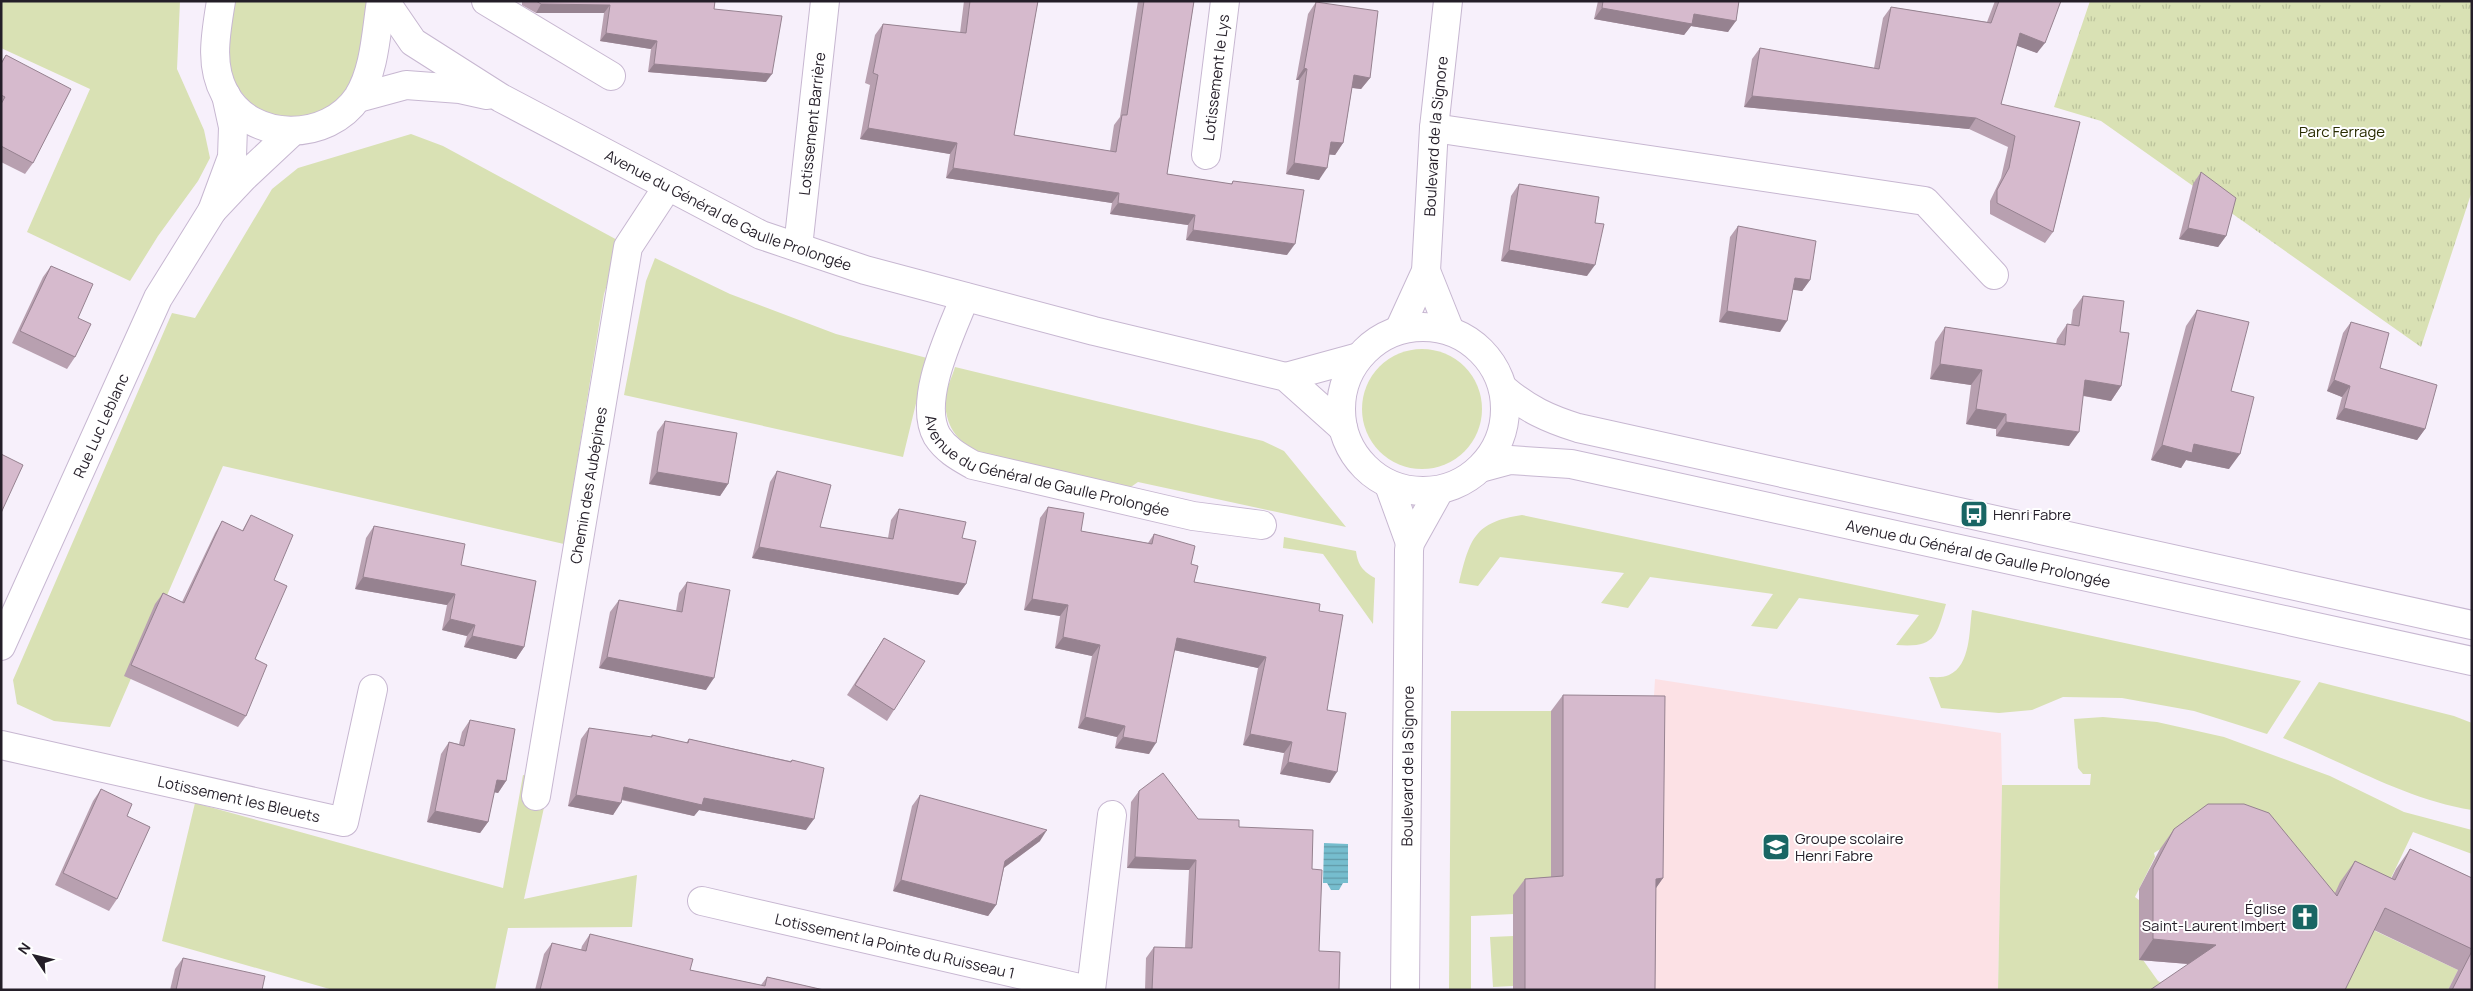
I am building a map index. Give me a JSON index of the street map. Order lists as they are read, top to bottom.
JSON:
{
  "streets": {
    "street": [
      "Lotissement le Lys",
      "Lotissement Barrière",
      "Boulevard de la Signore",
      "Avenue du Général de Gaulle Prolongée",
      "Rue Luc Leblanc",
      "Chemin des Aubépines",
      "Lotissement les Bleuets",
      "Lotissement la Pointe du Ruisseau 1"
    ]
  },
  "crossings": [
    ["Lotissement Barrière", "Avenue du Général de Gaulle Prolongée"],
    ["Boulevard de la Signore", "Avenue du Général de Gaulle Prolongée"],
    ["Avenue du Général de Gaulle Prolongée", "Chemin des Aubépines"]
  ],
  "parks": ["Parc Ferrage"],
  "places": {
    "bus stop": ["Henri Fabre"],
    "school or university": ["Groupe scolaire Henri Fabre"],
    "church": ["Église Saint-Laurent Imbert"]
  },
  "north": "top left"
}
